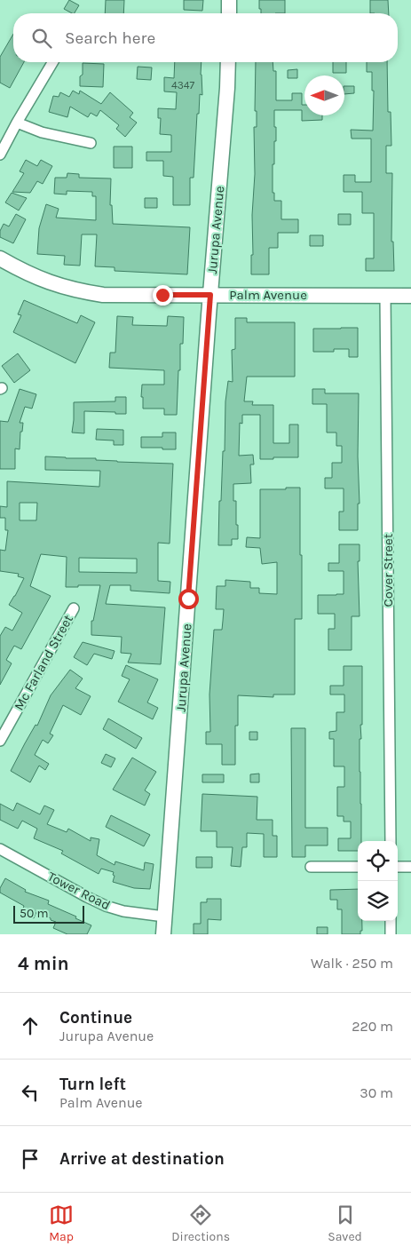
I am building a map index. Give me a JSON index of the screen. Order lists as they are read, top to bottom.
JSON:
{
  "streets": {
    "main road": ["Jurupa Avenue", "Palm Avenue"],
    "street": ["Cover Street", "Mc Farland Street", "Tower Road"]
  },
  "crossings": [
    ["Jurupa Avenue", "Palm Avenue"],
    ["Jurupa Avenue", "Tower Road"],
    ["Palm Avenue", "Cover Street"]
  ],
  "house_numbers": ["4347"],
  "scale_bar": "50 m",
  "north": "left",
  "page": {
    "search": "Search here",
    "scale": "50 m",
    "heading": ["4 min", "Walk · 250 m"],
    "list": [
      ["Continue", "Jurupa Avenue", "220 m"],
      ["Turn left", "Palm Avenue", "30 m"],
      "Arrive at destination"
    ],
    "nav": ["Map", "Directions", "Saved"]
  }
}
